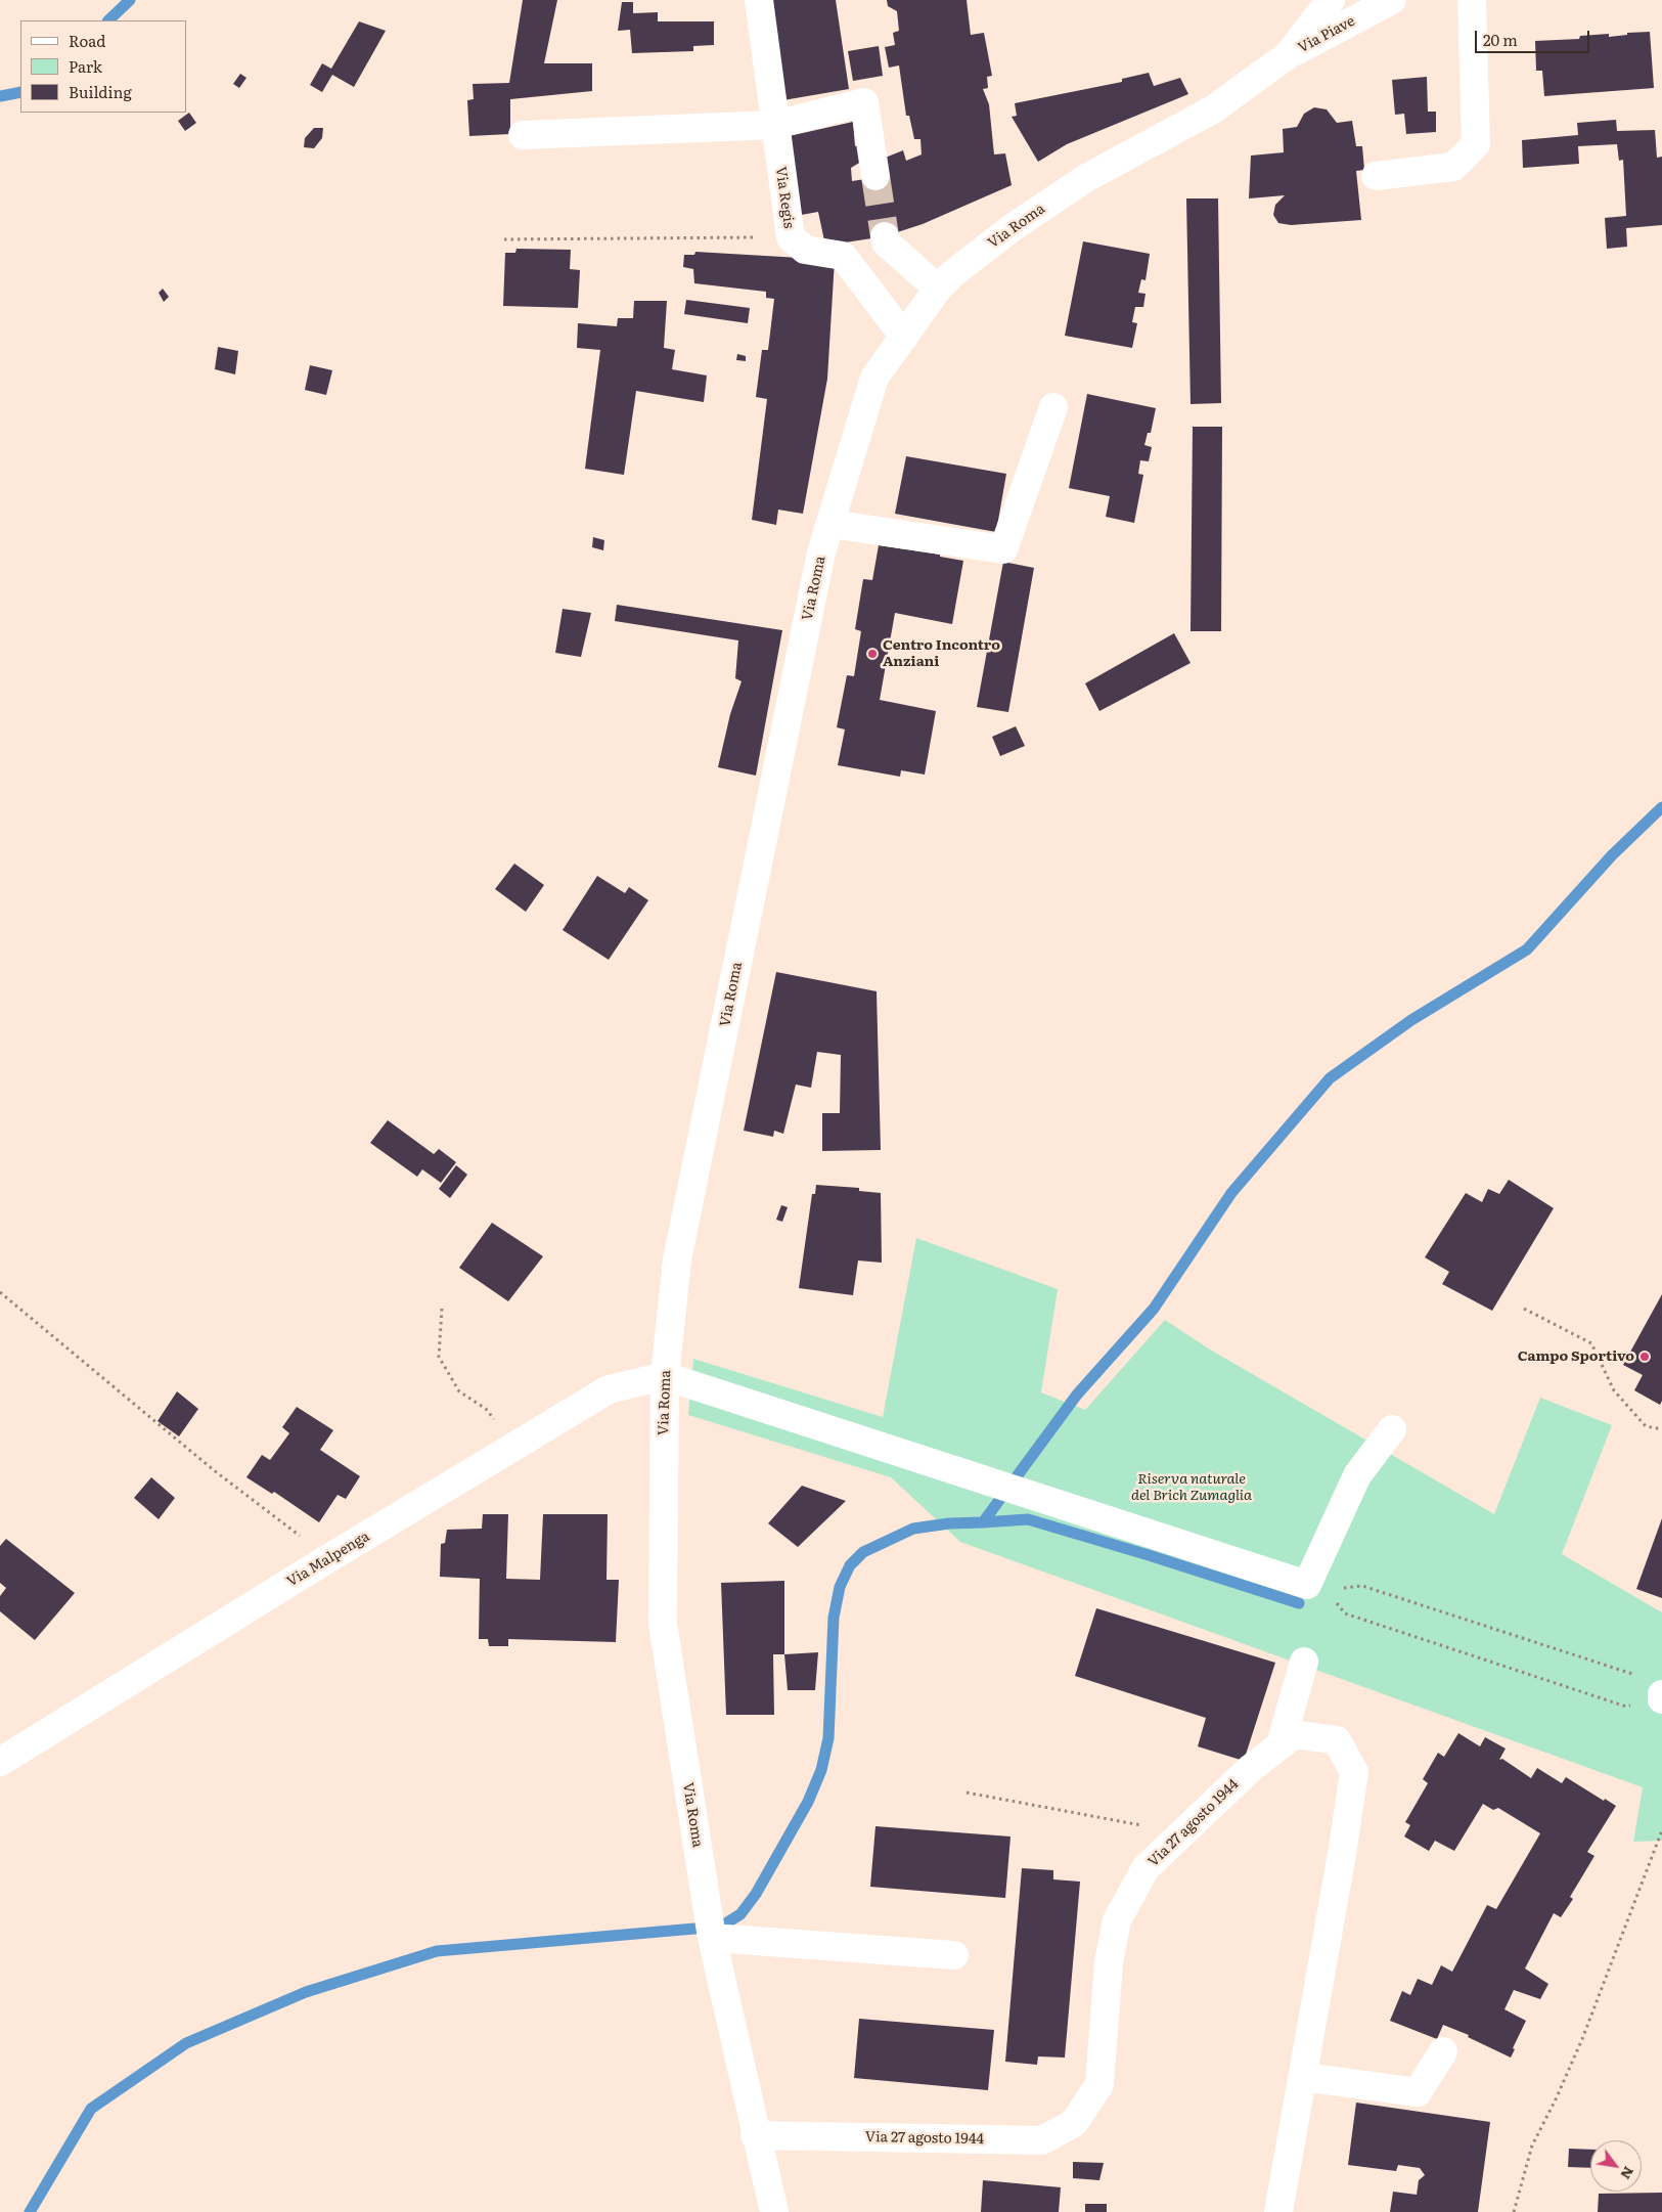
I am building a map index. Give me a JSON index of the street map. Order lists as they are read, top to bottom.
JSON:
{
  "streets": {
    "street": [
      "Via Piave",
      "Via Regis",
      "Via Roma",
      "Via Malpenga",
      "Via 27 agosto 1944"
    ]
  },
  "crossings": [
    ["Via Piave", "Via Roma"],
    ["Via Regis", "Via Roma"],
    ["Via Roma", "Via Malpenga"],
    ["Via Roma", "Via 27 agosto 1944"]
  ],
  "parks": ["Riserva naturale del Brich Zumaglia"],
  "places": ["Centro Incontro Anziani", "Campo Sportivo"],
  "legend": ["Road", "Park", "Building"],
  "scale_bar": "20 m",
  "north": "bottom right"
}
